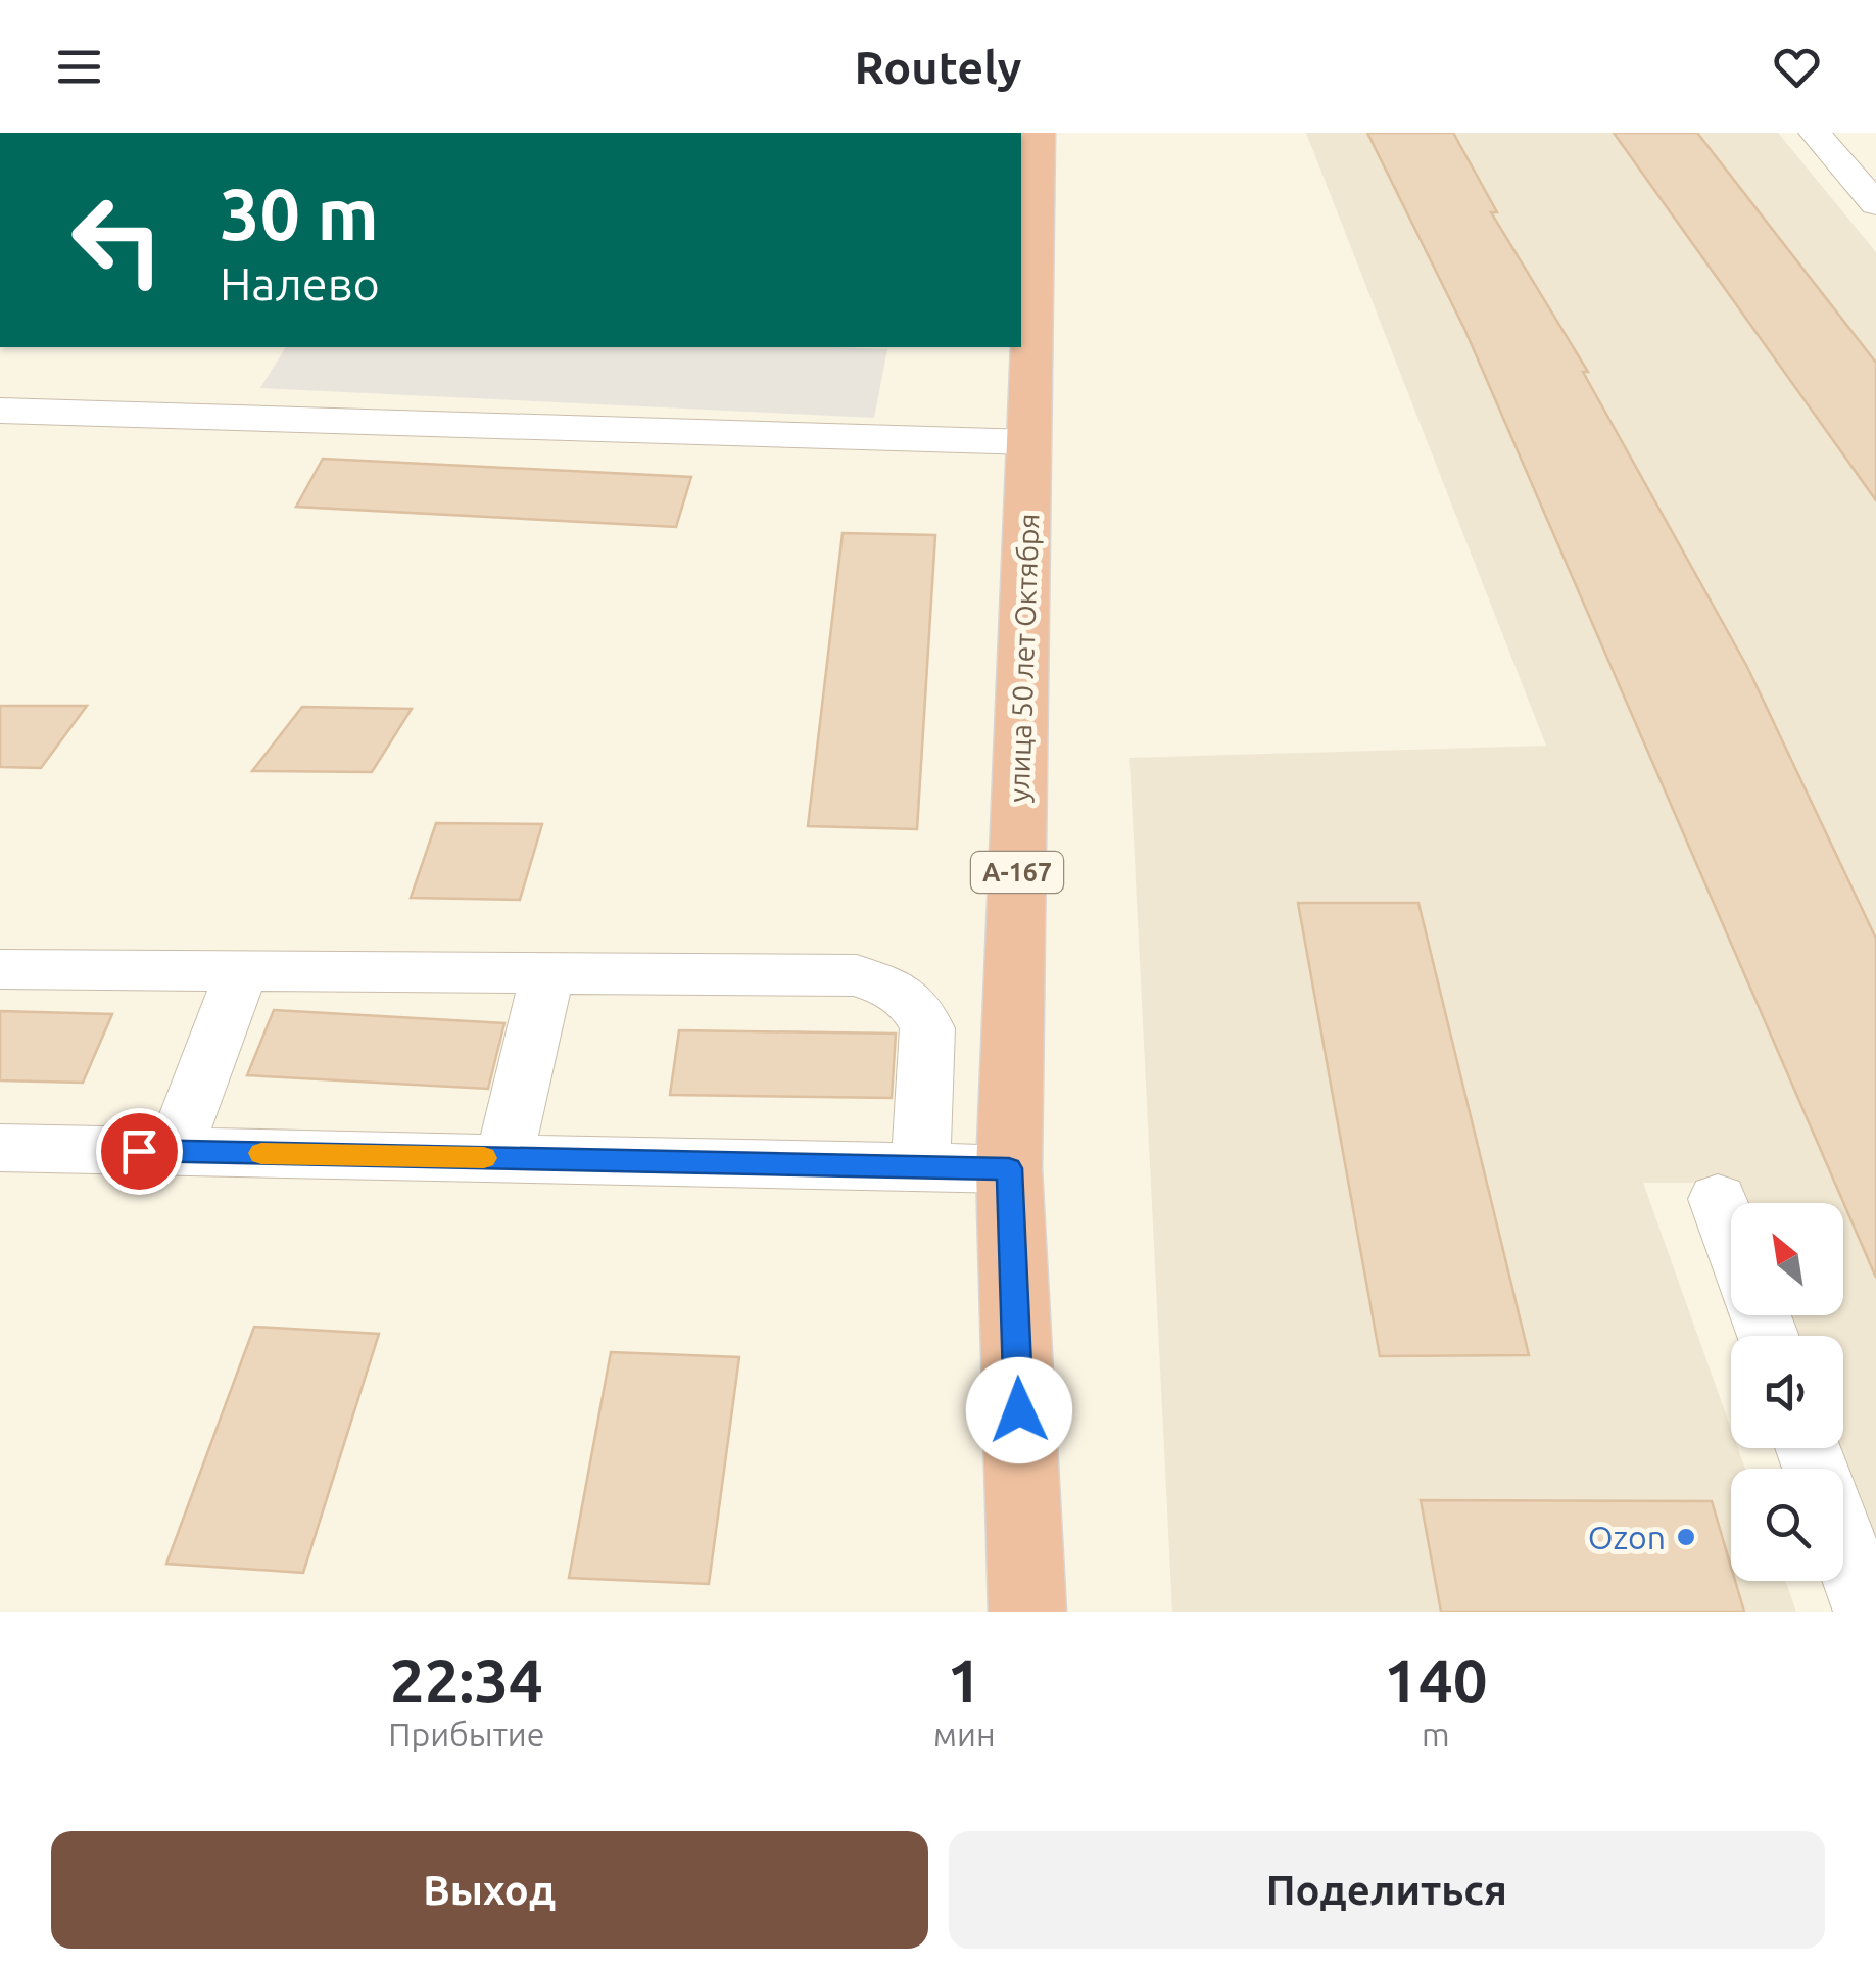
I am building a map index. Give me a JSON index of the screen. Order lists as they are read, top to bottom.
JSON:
{
  "streets": {
    "highway": ["улица 50 лет Октября", "А-167"]
  },
  "places": ["Ozon"],
  "north": "top left",
  "page": {
    "header": "Routely",
    "turn": ["30 m", "Налево"],
    "eta": [
      "22:34",
      "Прибытие",
      "1",
      "мин",
      "140",
      "m"
    ],
    "buttons": ["Выход", "Поделиться"]
  }
}
